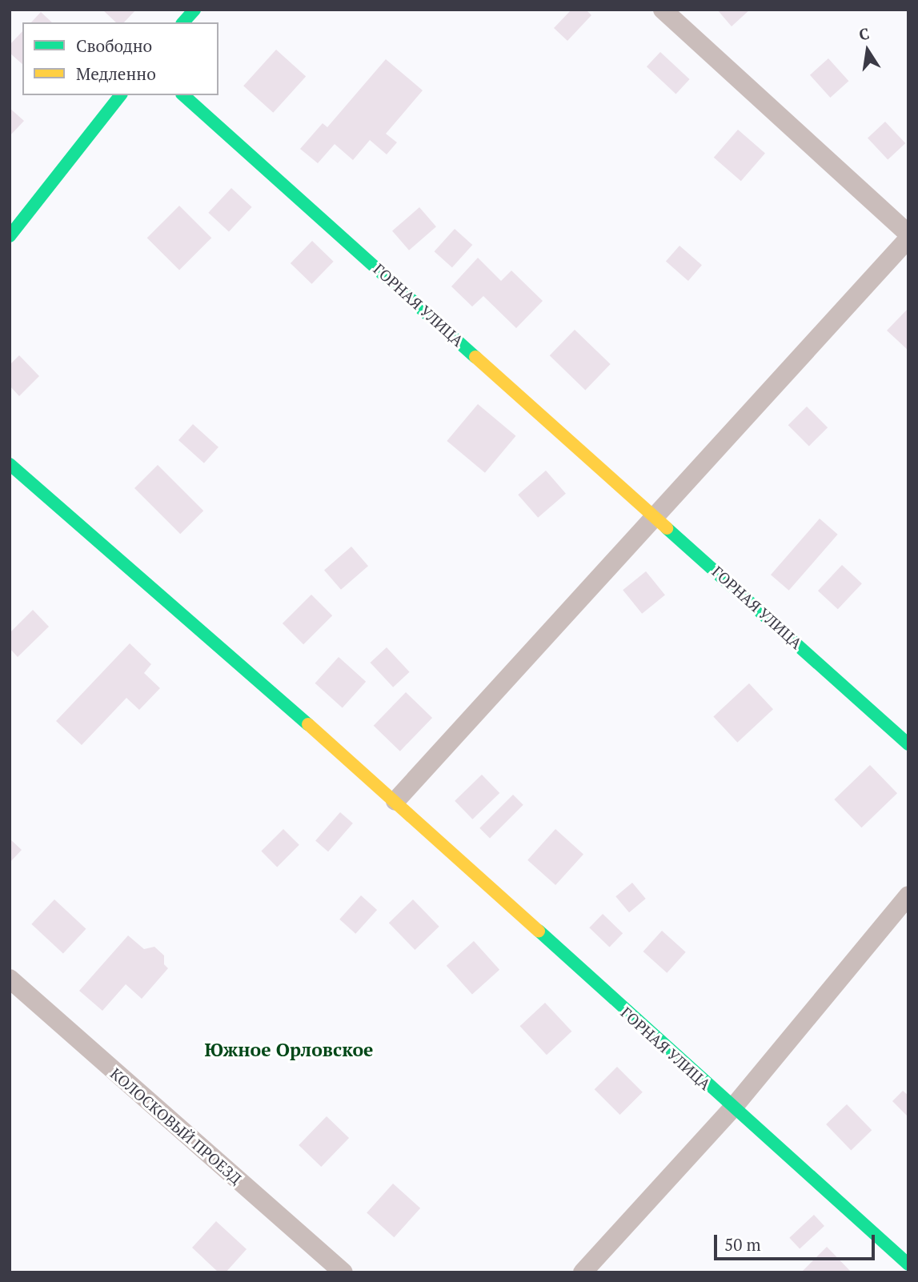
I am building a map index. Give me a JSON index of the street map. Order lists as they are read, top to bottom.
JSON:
{
  "streets": {
    "street": ["ГОРНАЯ УЛИЦА", "КОЛОСКОВЫЙ ПРОЕЗД"]
  },
  "districts": ["Южное Орловское"],
  "legend": ["Свободно", "Медленно"],
  "scale_bar": "50 m",
  "north": "top"
}
